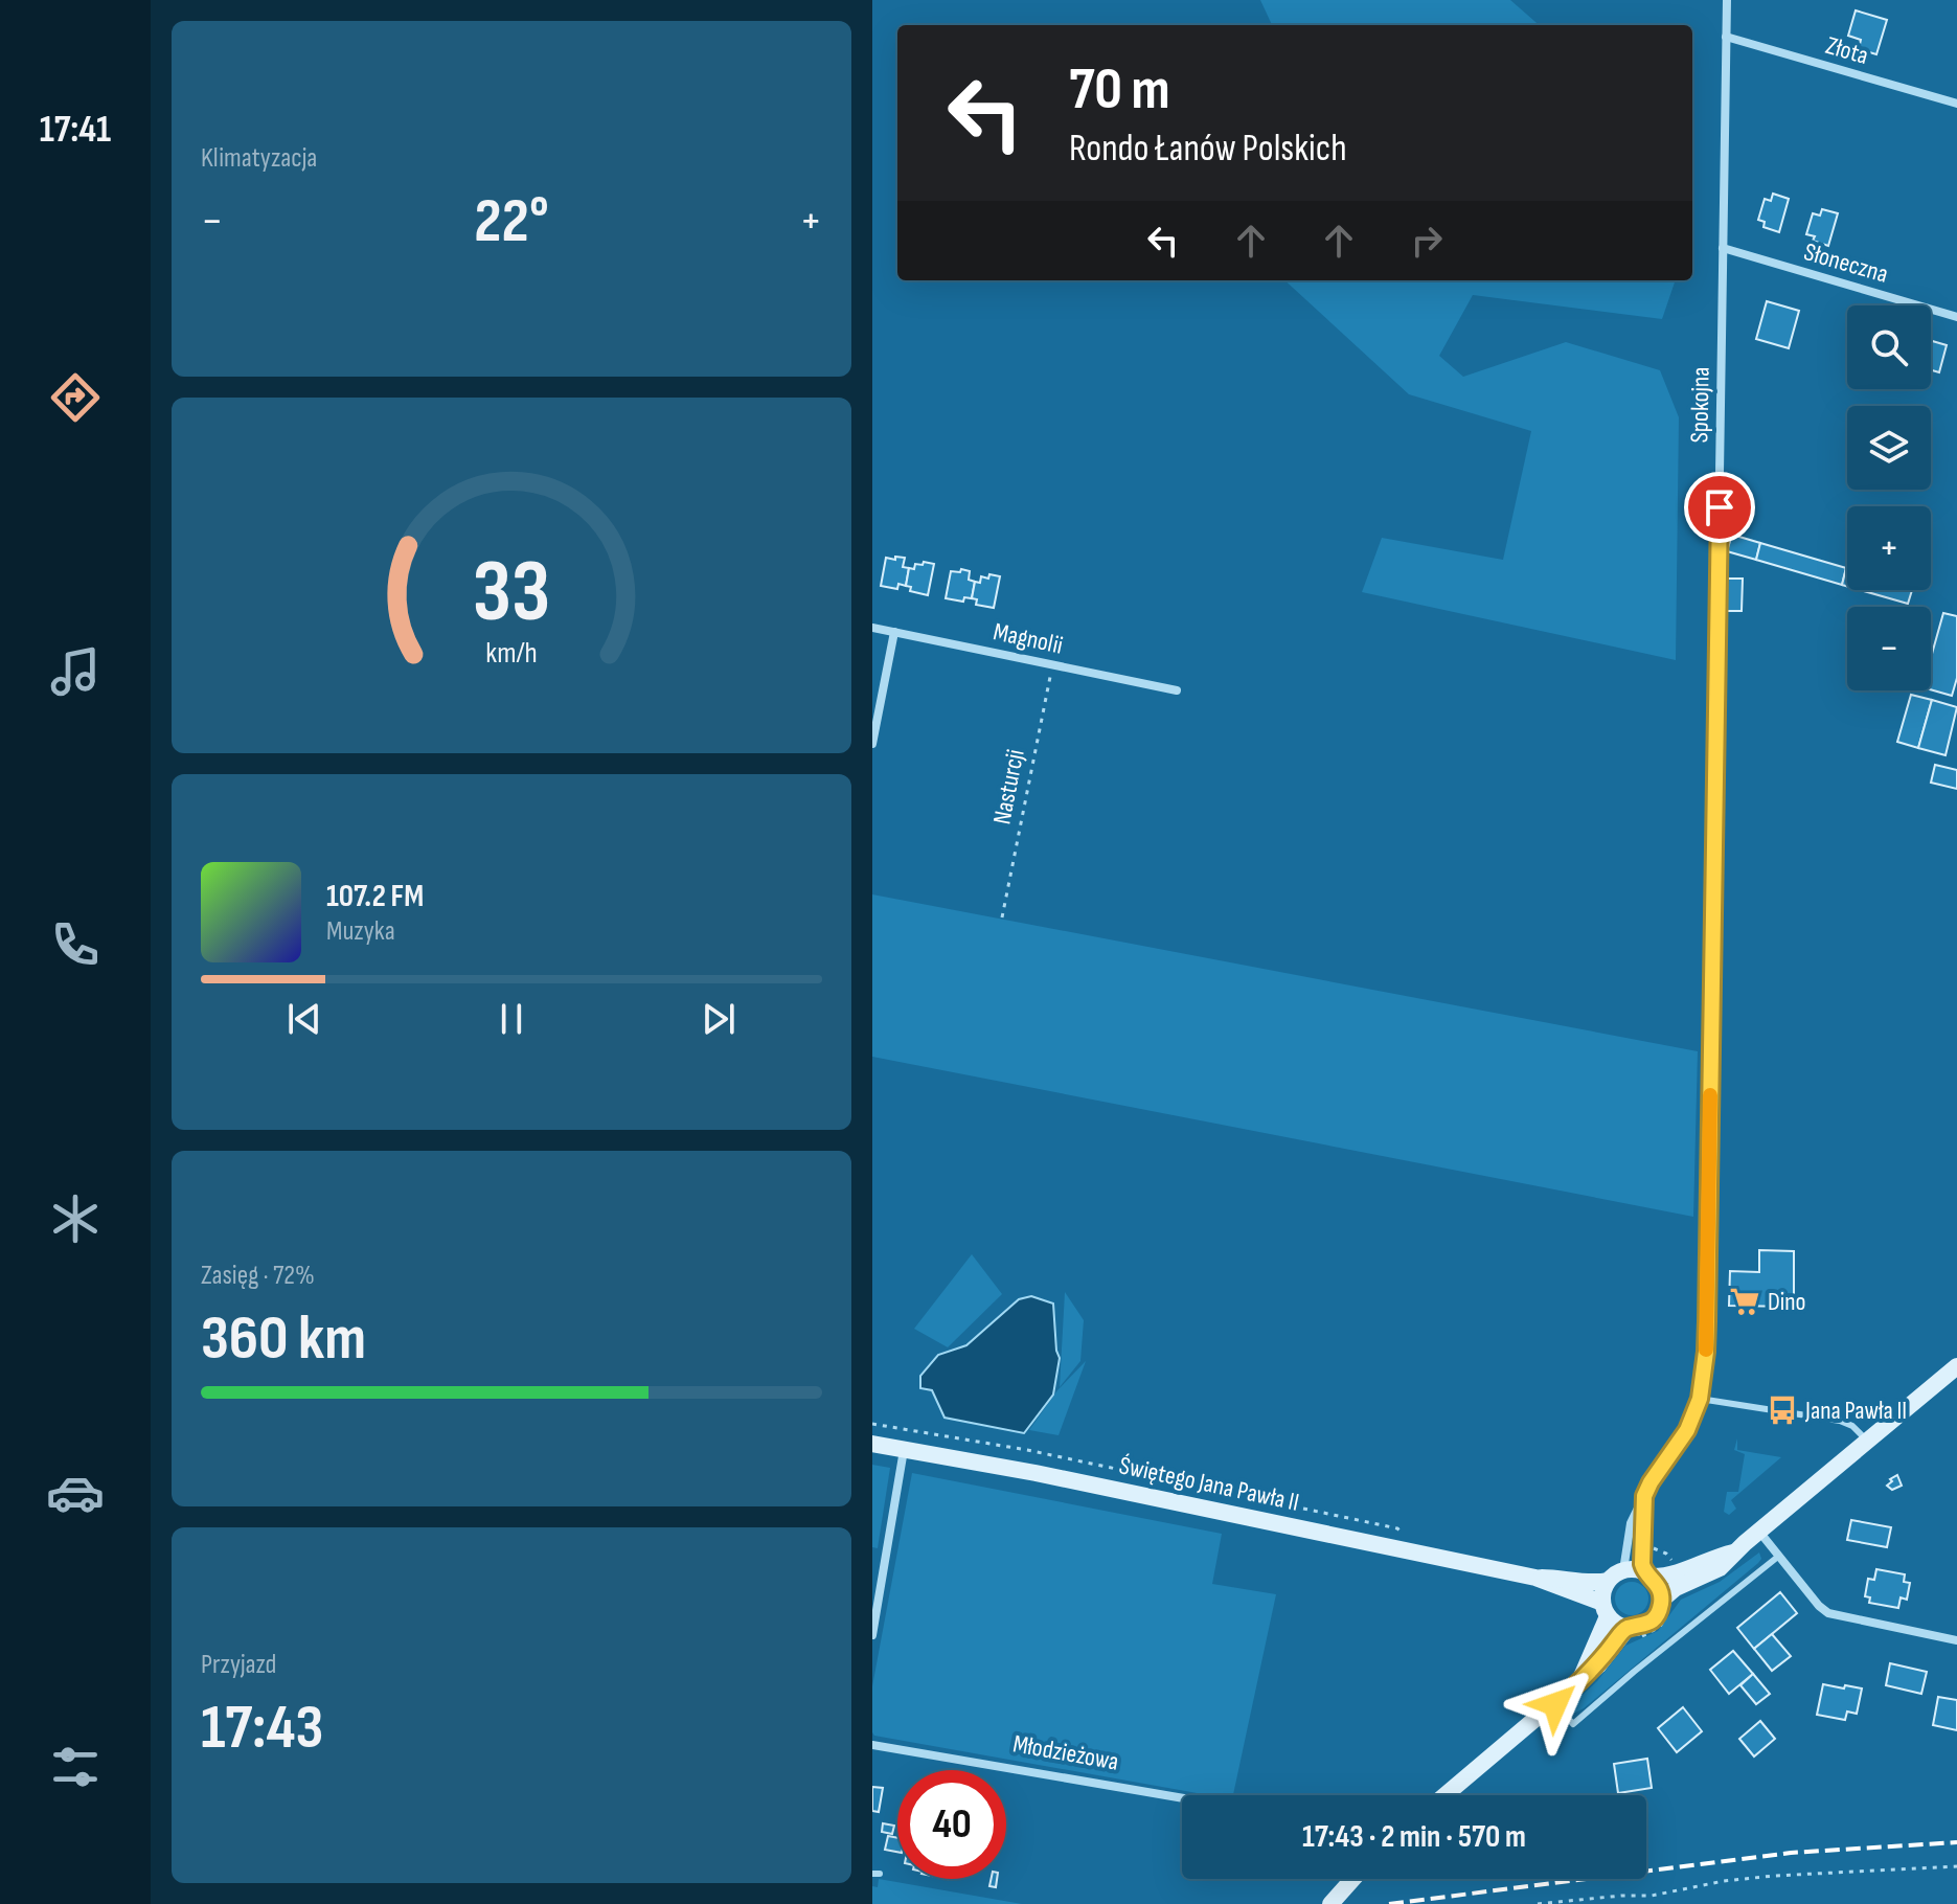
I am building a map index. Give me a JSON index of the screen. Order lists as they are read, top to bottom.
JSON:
{
  "streets": {
    "street": [
      "Złota",
      "Słoneczna",
      "Spokojna",
      "Magnolii",
      "Świętego Jana Pawła II",
      "Młodzieżowa"
    ],
    "path": ["Nasturcji"]
  },
  "crossings": [
    ["Złota", "Spokojna"],
    ["Słoneczna", "Spokojna"],
    ["Spokojna", "Świętego Jana Pawła II"],
    ["Magnolii", "Nasturcji"]
  ],
  "places": {
    "supermarket": ["Dino"],
    "bus stop": ["Jana Pawła II"]
  },
  "page": {
    "tabs": "17:41",
    "tile": [
      "Klimatyzacja",
      ["Zasięg · 72%", "360 km"],
      ["Przyjazd", "17:43"]
    ],
    "turn": ["70 m", "Rondo Łanów Polskich"],
    "heat": ["−", "22°", "+"],
    "map_buttons": ["+", "−"],
    "song": ["107.2 FM", "Muzyka"],
    "limit": "40",
    "trip": "17:43 · 2 min · 570 m",
    "gauge": ["33", "km/h"]
  }
}
